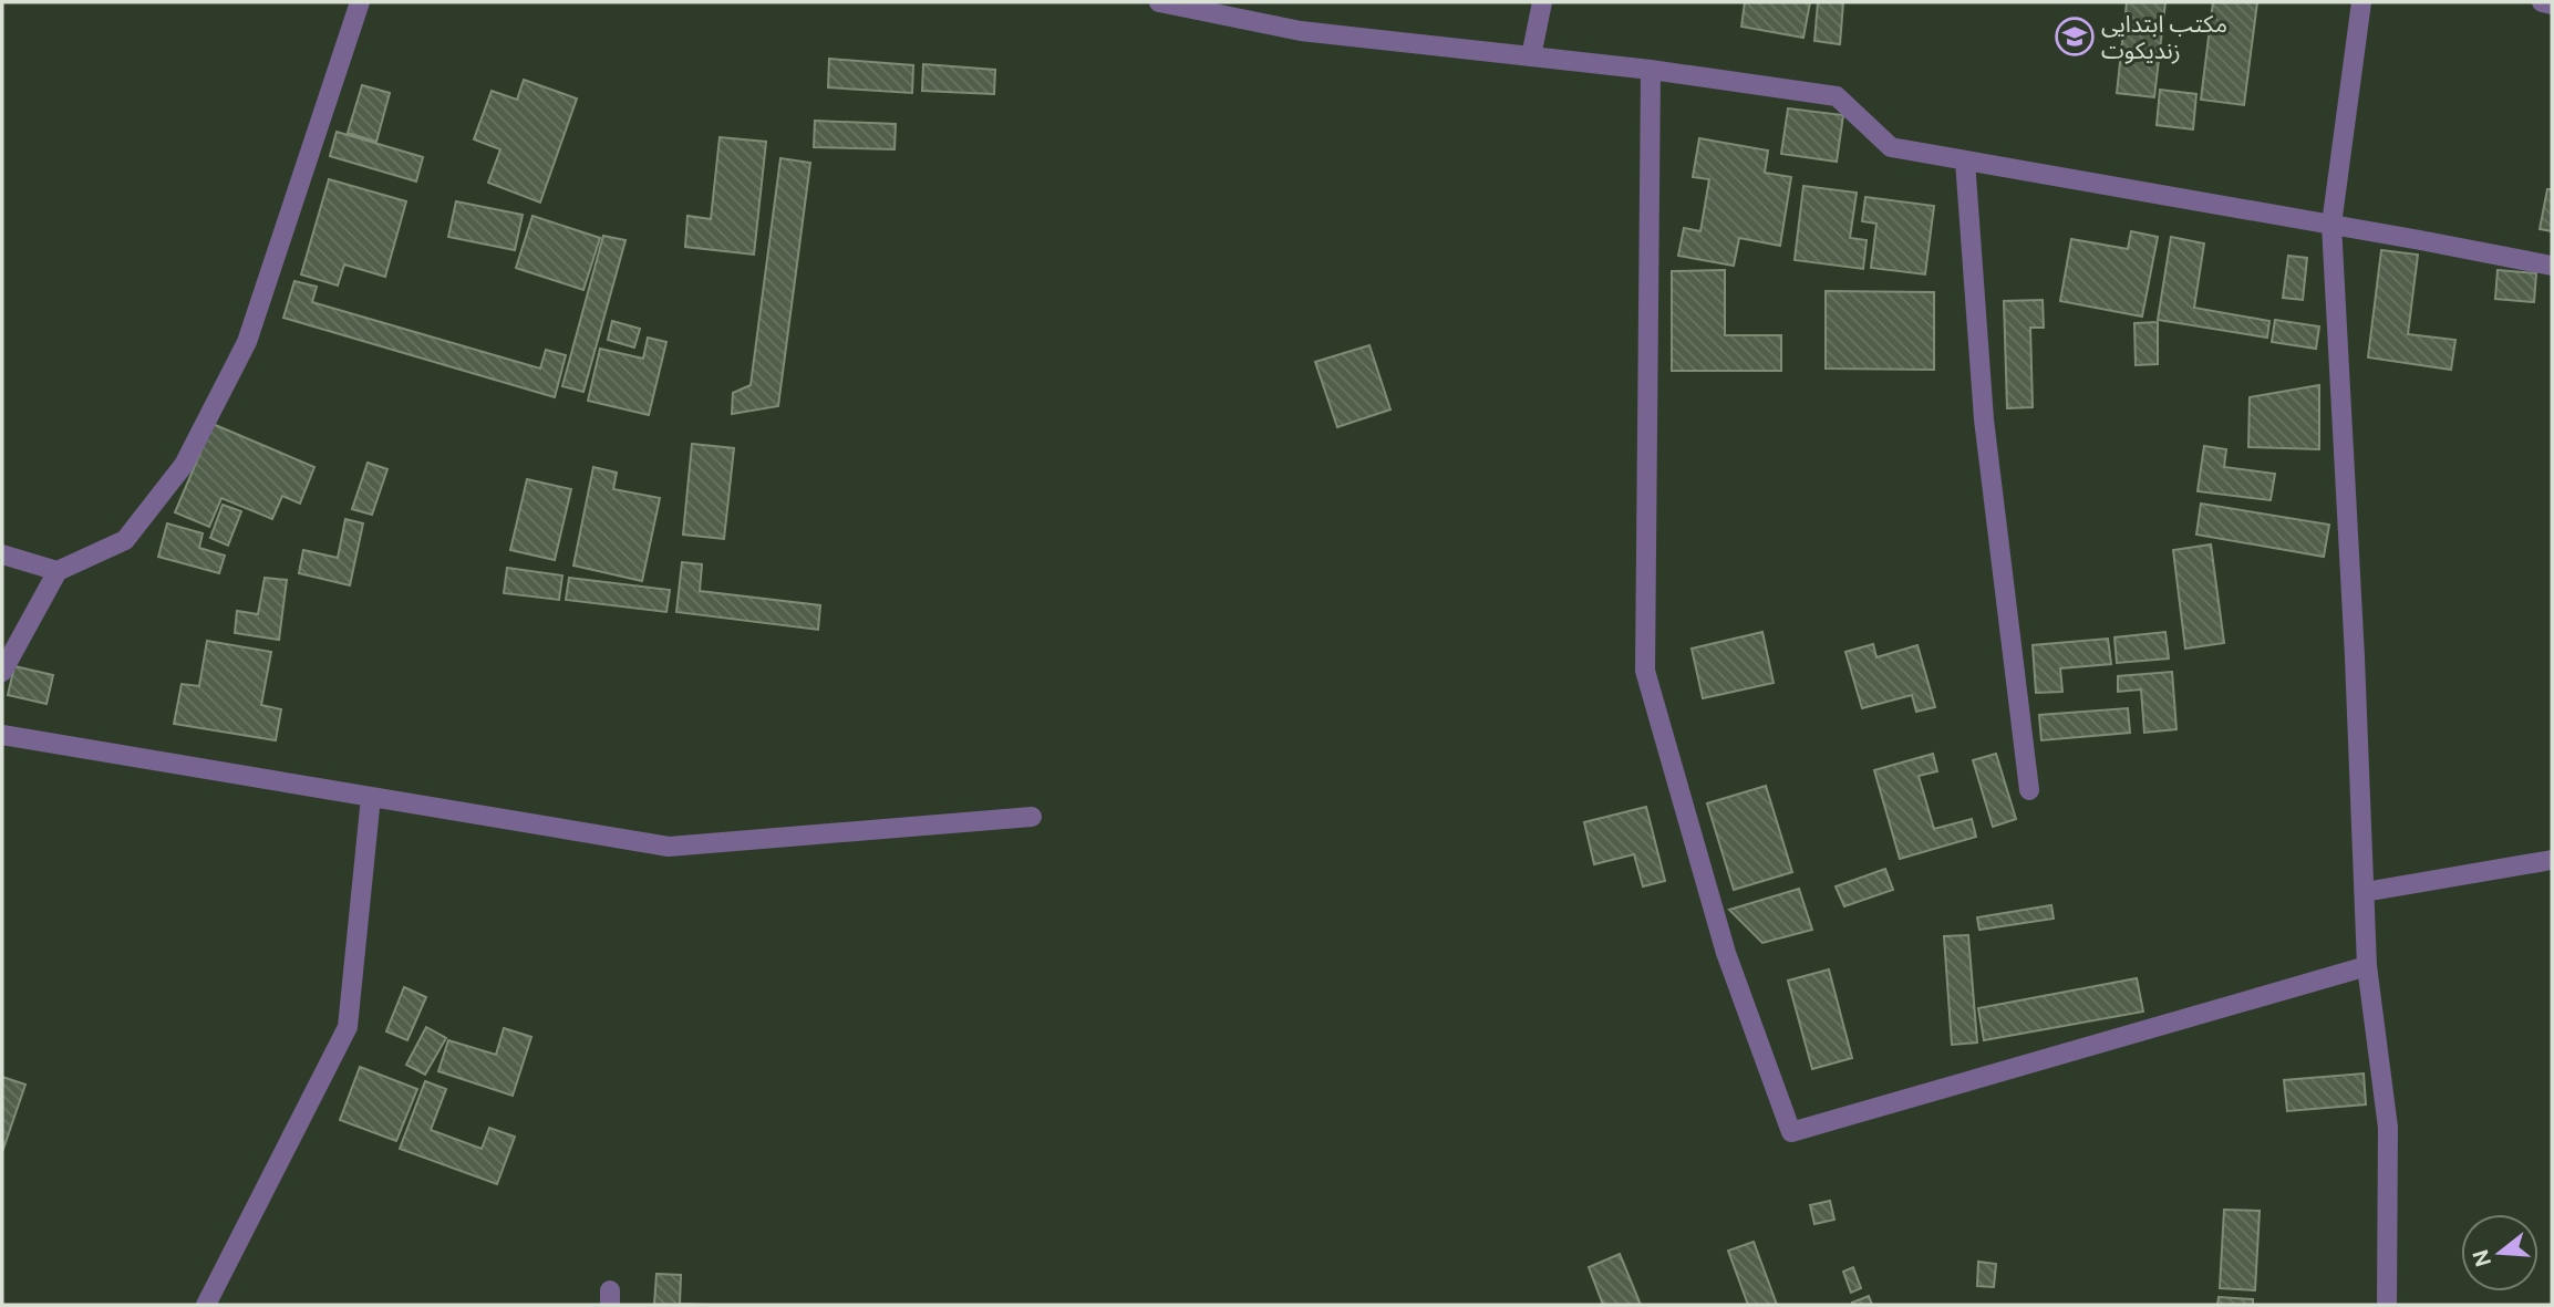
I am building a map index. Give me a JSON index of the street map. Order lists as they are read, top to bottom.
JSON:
{
  "places": {
    "school or university": ["مکتب ابتدایی زندیکوت"]
  },
  "north": "left"
}
